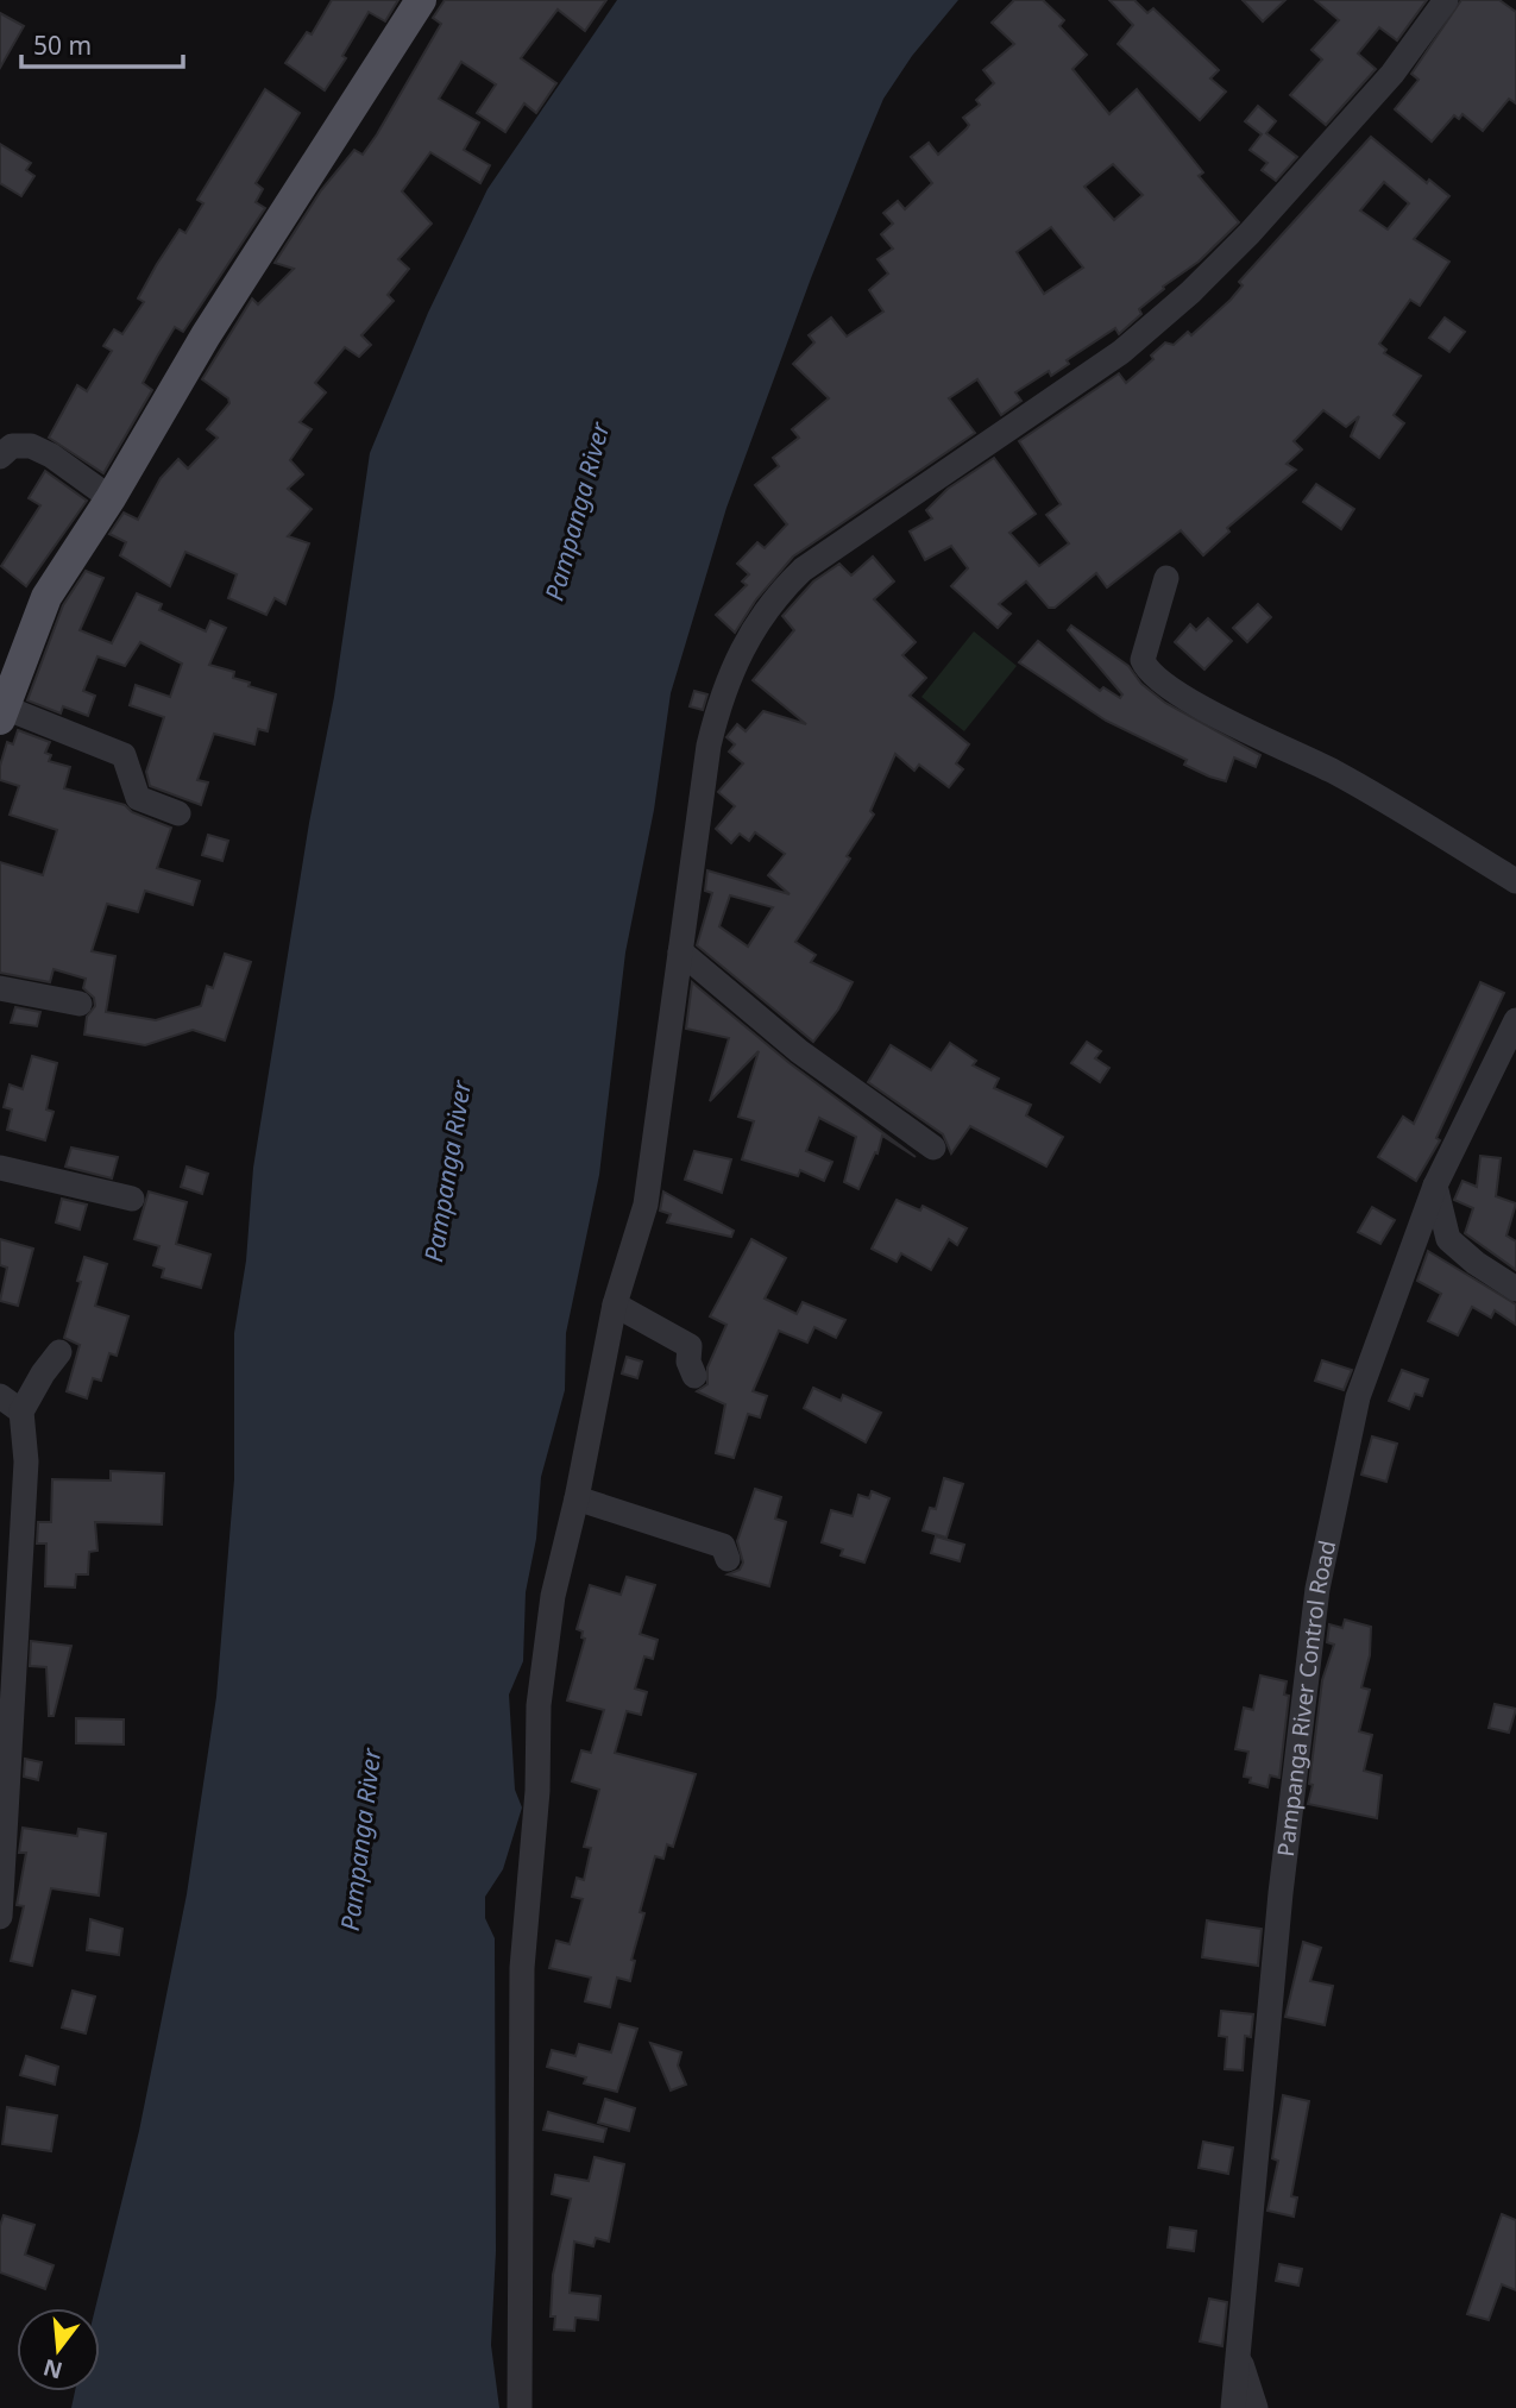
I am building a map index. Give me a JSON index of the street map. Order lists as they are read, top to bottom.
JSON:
{
  "streets": {
    "street": ["Pampanga River Control Road"]
  },
  "water": ["Pampanga River"],
  "scale_bar": "50 m",
  "north": "bottom"
}
